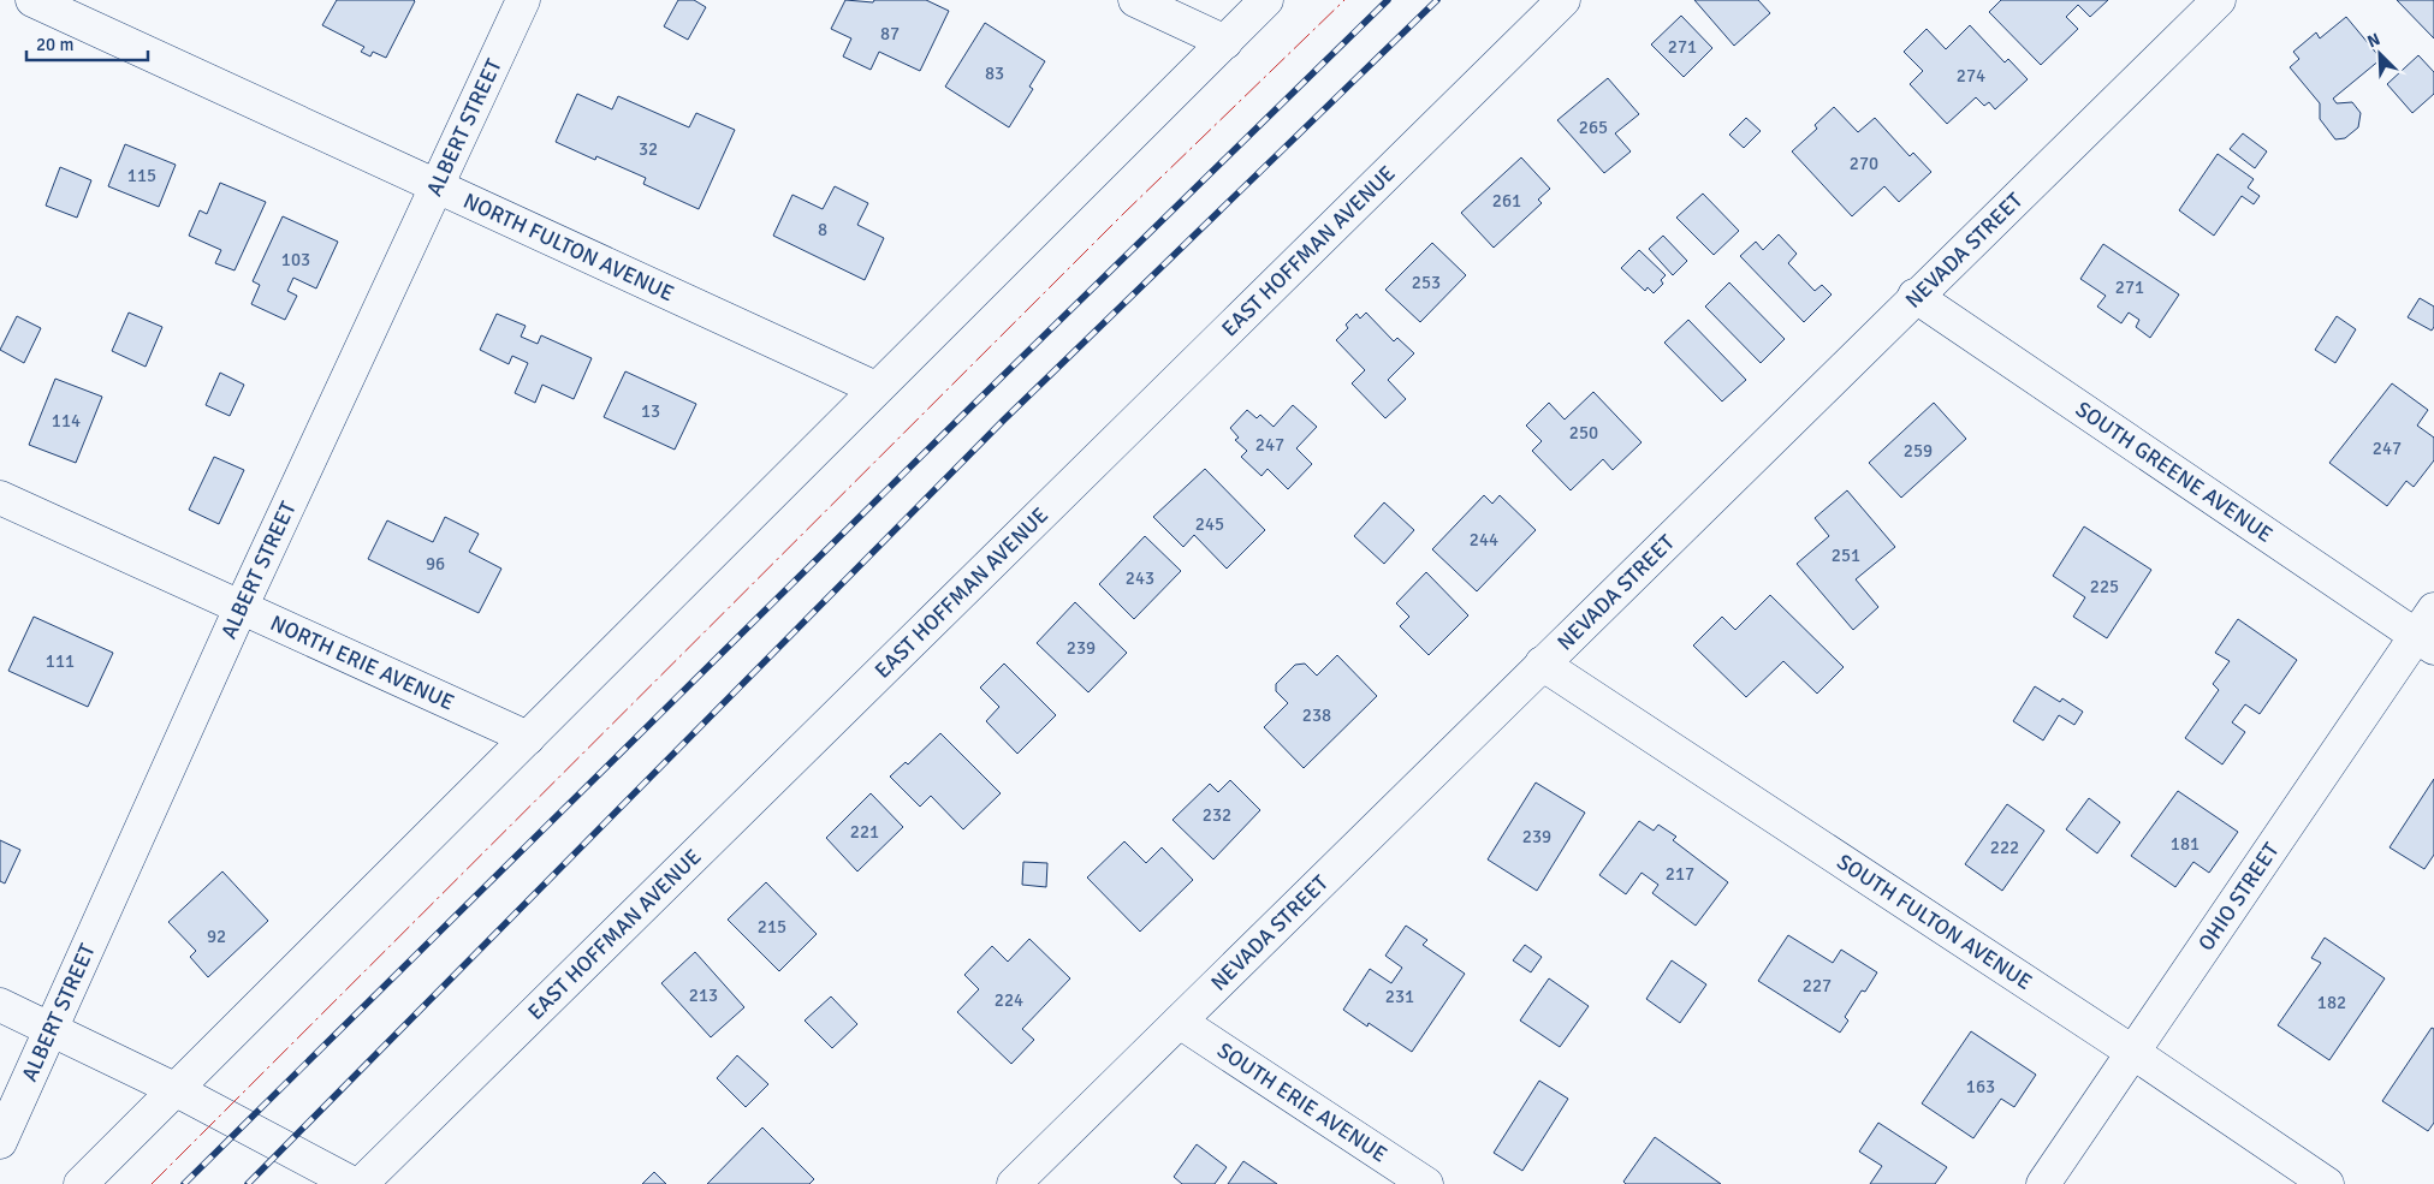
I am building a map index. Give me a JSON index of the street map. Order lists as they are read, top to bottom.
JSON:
{
  "streets": {
    "street": [
      "ALBERT STREET",
      "NORTH FULTON AVENUE",
      "EAST HOFFMAN AVENUE",
      "NEVADA STREET",
      "SOUTH GREENE AVENUE",
      "NORTH ERIE AVENUE",
      "OHIO STREET",
      "SOUTH FULTON AVENUE",
      "SOUTH ERIE AVENUE"
    ]
  },
  "crossings": [
    ["ALBERT STREET", "NORTH FULTON AVENUE"],
    ["ALBERT STREET", "NORTH ERIE AVENUE"],
    ["NEVADA STREET", "SOUTH GREENE AVENUE"],
    ["NEVADA STREET", "SOUTH FULTON AVENUE"],
    ["NEVADA STREET", "SOUTH ERIE AVENUE"],
    ["SOUTH GREENE AVENUE", "OHIO STREET"],
    ["OHIO STREET", "SOUTH FULTON AVENUE"]
  ],
  "house_numbers": [
    "87",
    "271",
    "83",
    "274",
    "265",
    "32",
    "270",
    "115",
    "261",
    "8",
    "103",
    "253",
    "271",
    "13",
    "114",
    "250",
    "247",
    "247",
    "259",
    "245",
    "244",
    "251",
    "96",
    "243",
    "225",
    "239",
    "111",
    "238",
    "232",
    "221",
    "239",
    "181",
    "222",
    "217",
    "215",
    "92",
    "227",
    "213",
    "231",
    "224",
    "182",
    "163"
  ],
  "scale_bar": "20 m",
  "north": "top left"
}
